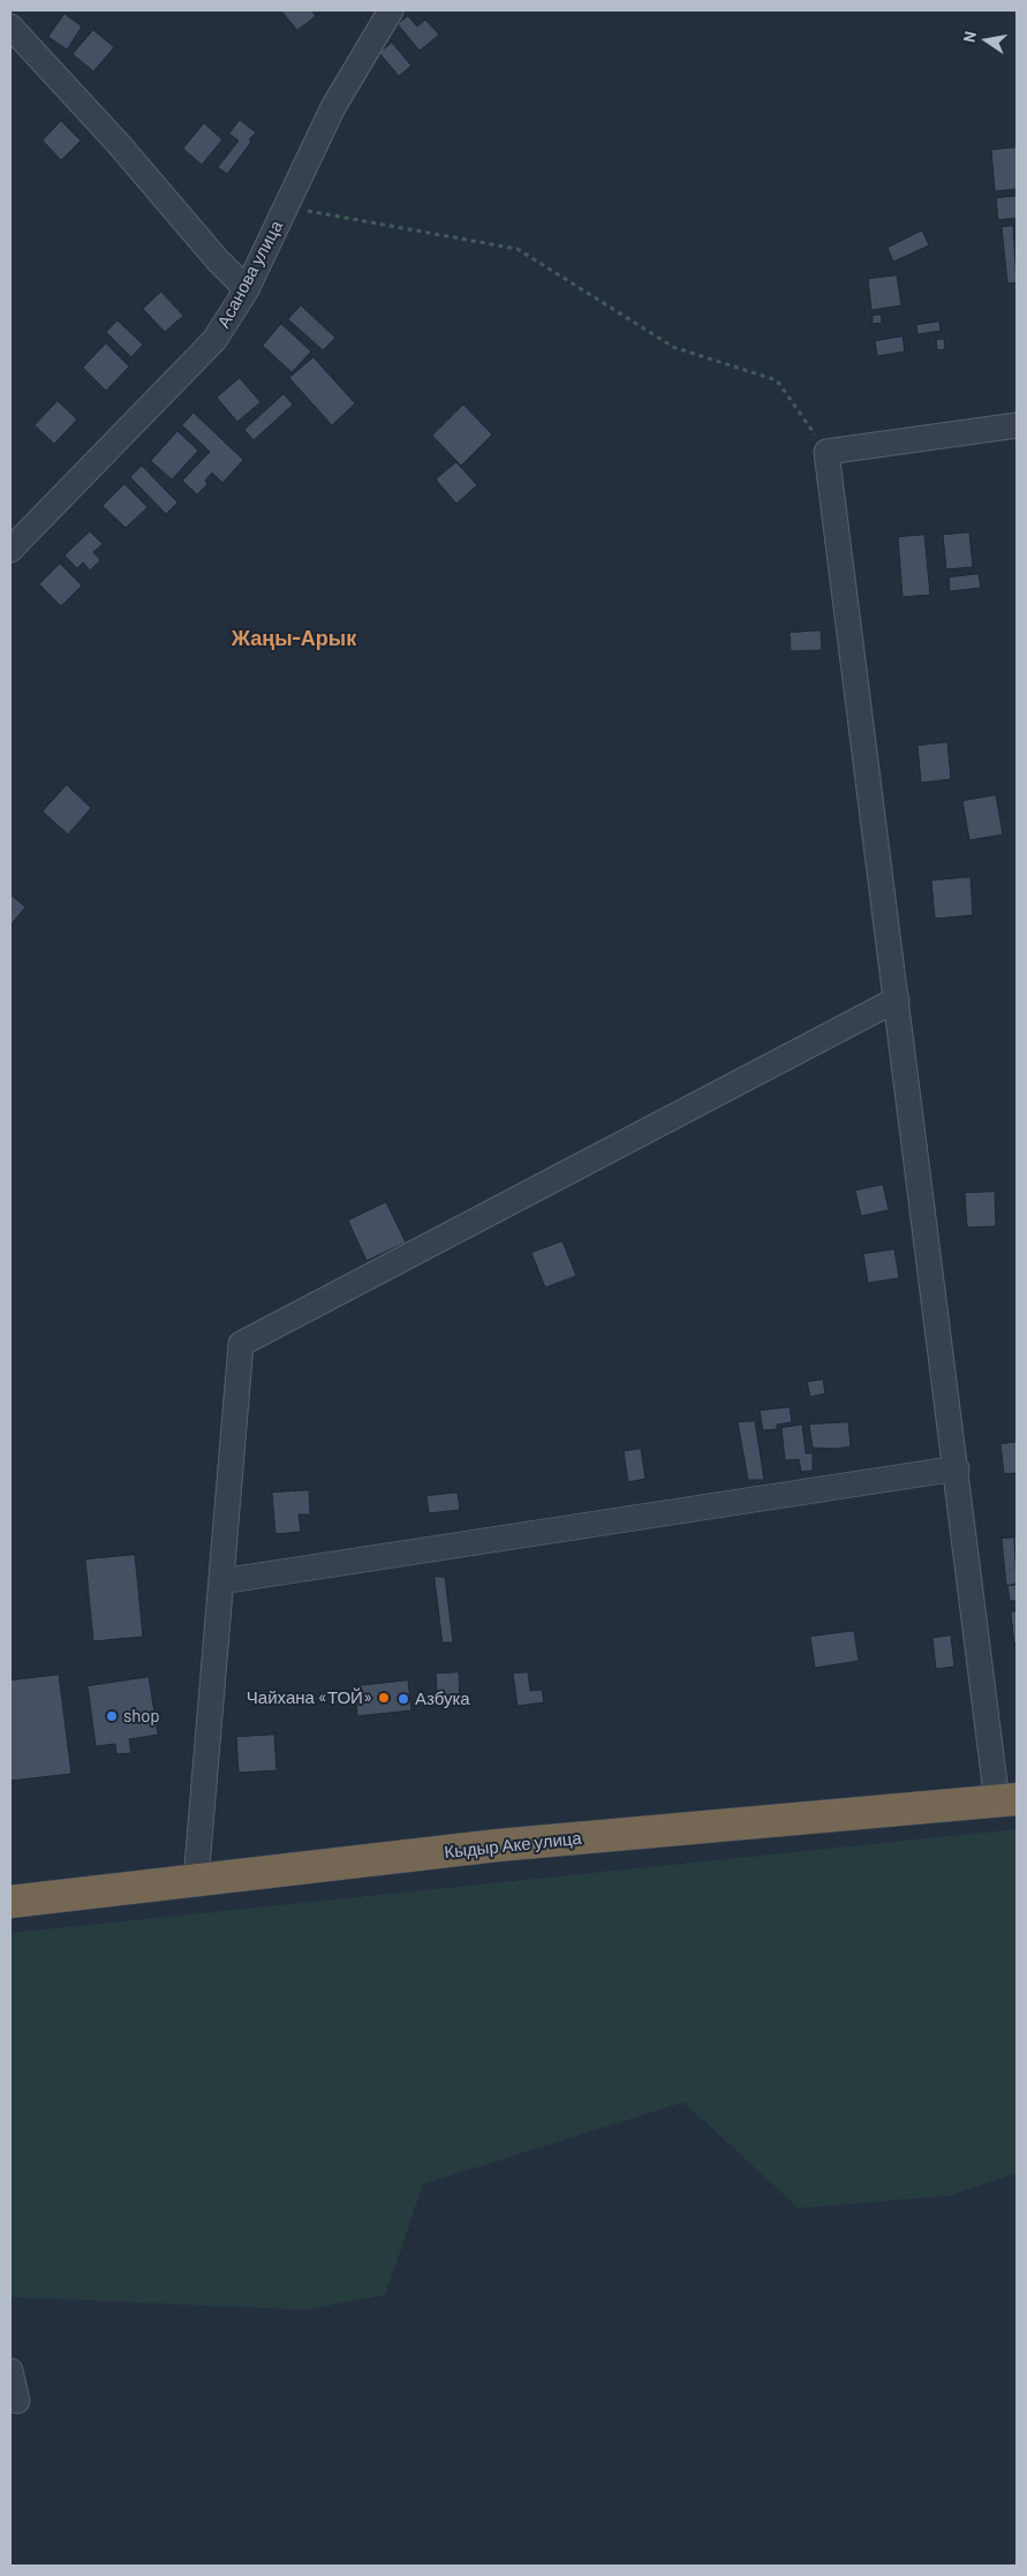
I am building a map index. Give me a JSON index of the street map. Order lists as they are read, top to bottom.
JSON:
{
  "streets": {
    "highway": ["Кыдыр Аке улица"],
    "street": ["Асанова улица"]
  },
  "districts": ["Жаңы-Арык"],
  "places": ["Чайхана «ТОЙ»", "Азбука", "shop"],
  "north": "left"
}
